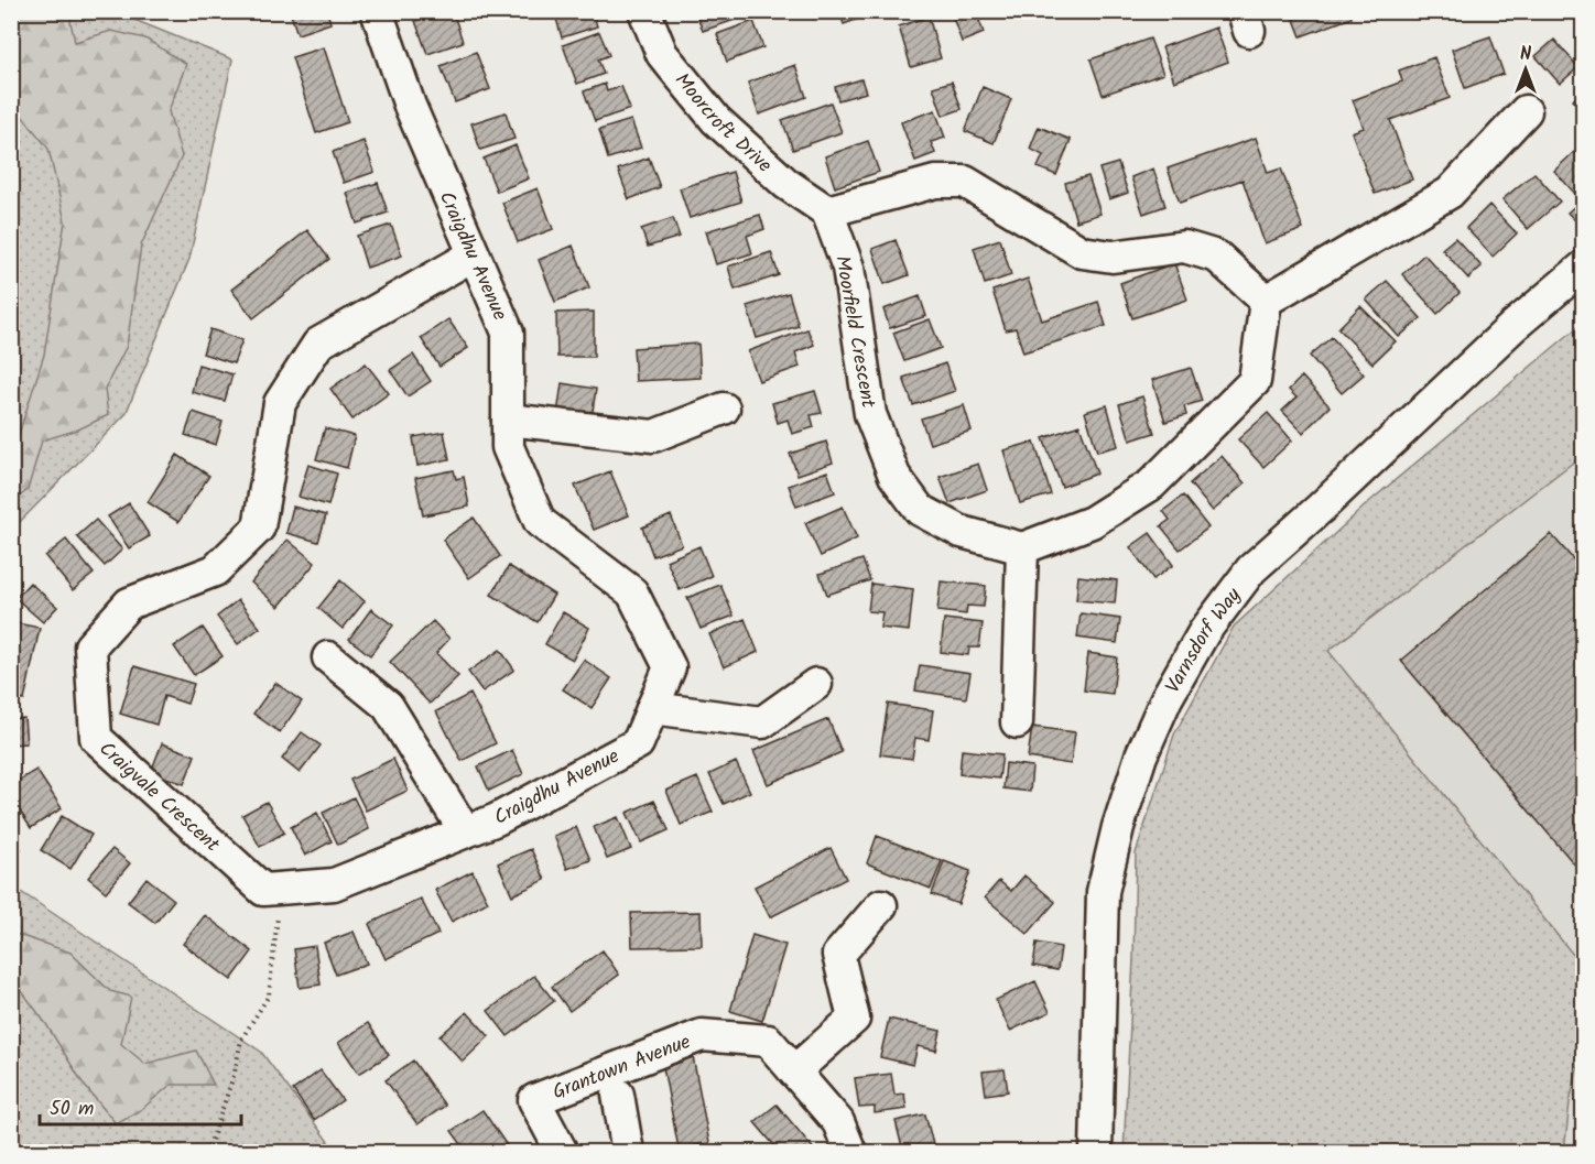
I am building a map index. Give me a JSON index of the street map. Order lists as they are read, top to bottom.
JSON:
{
  "streets": {
    "street": [
      "Moorcroft Drive",
      "Craigdhu Avenue",
      "Moorfield Crescent",
      "Varnsdorf Way",
      "Craigvale Crescent",
      "Grantown Avenue"
    ]
  },
  "crossings": [
    ["Moorcroft Drive", "Moorfield Crescent"],
    ["Craigdhu Avenue", "Craigvale Crescent"]
  ],
  "scale_bar": "50 m",
  "north": "top"
}
